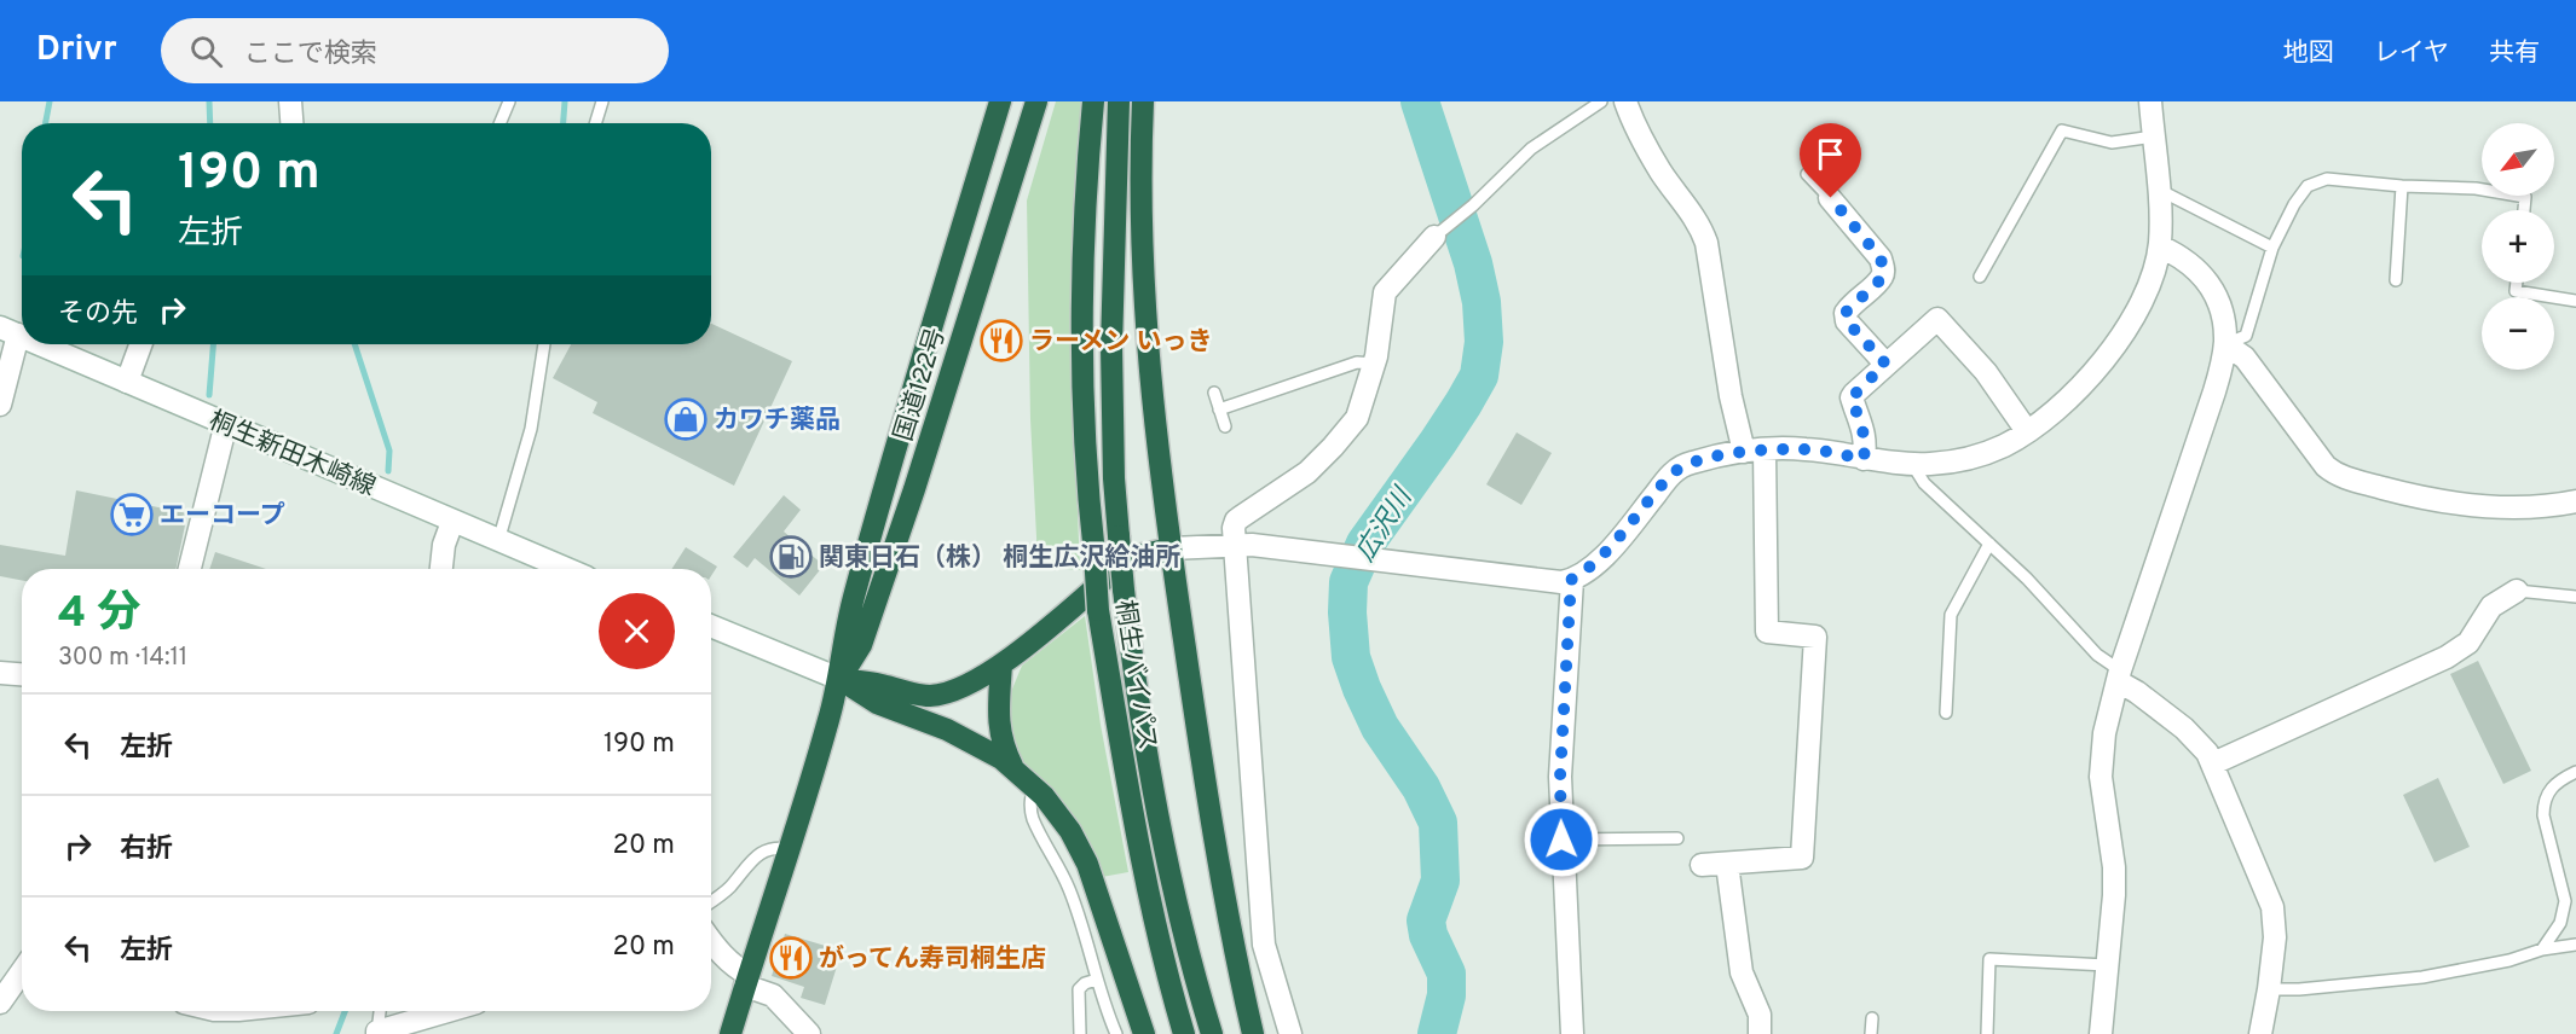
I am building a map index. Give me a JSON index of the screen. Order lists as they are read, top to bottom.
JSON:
{
  "streets": {
    "highway": ["国道122号", "桐生バイパス"],
    "street": ["桐生新田木崎線"]
  },
  "water": ["広沢川"],
  "places": {
    "restaurant": ["ラーメン いっき", "がってん寿司桐生店"],
    "shop": ["カワチ薬品"],
    "supermarket": ["エーコープ"],
    "fuel station": ["関東日石（株） 桐生広沢給油所"]
  },
  "north": "bottom left",
  "page": {
    "header": "Drivr",
    "search": "ここで検索",
    "nav": ["地図", "レイヤ", "共有"],
    "map_buttons": ["+", "−"],
    "turn": ["190 m", "左折"],
    "then": "その先",
    "heading": ["4 分", "300 m · 14:11"],
    "list": [
      {
        "name": "左折",
        "value": "190 m"
      },
      {
        "name": "右折",
        "value": "20 m"
      },
      {
        "name": "左折",
        "value": "20 m"
      }
    ]
  }
}
